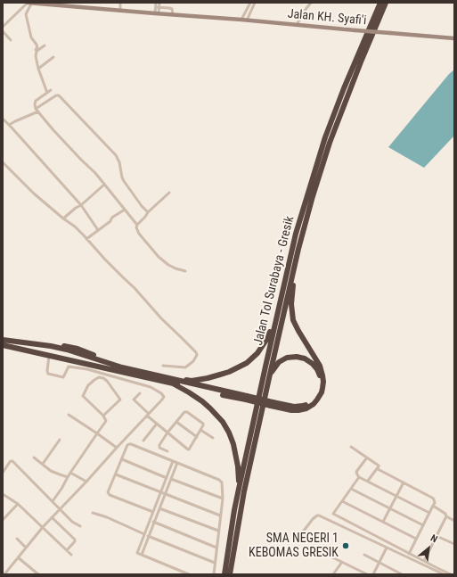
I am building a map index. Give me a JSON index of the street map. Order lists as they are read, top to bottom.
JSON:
{
  "streets": {
    "highway": ["Jalan Tol Surabaya - Gresik"],
    "main road": ["Jalan KH. Syafi'i"]
  },
  "places": ["SMA NEGERI 1 KEBOMAS GRESIK"],
  "north": "top right"
}
